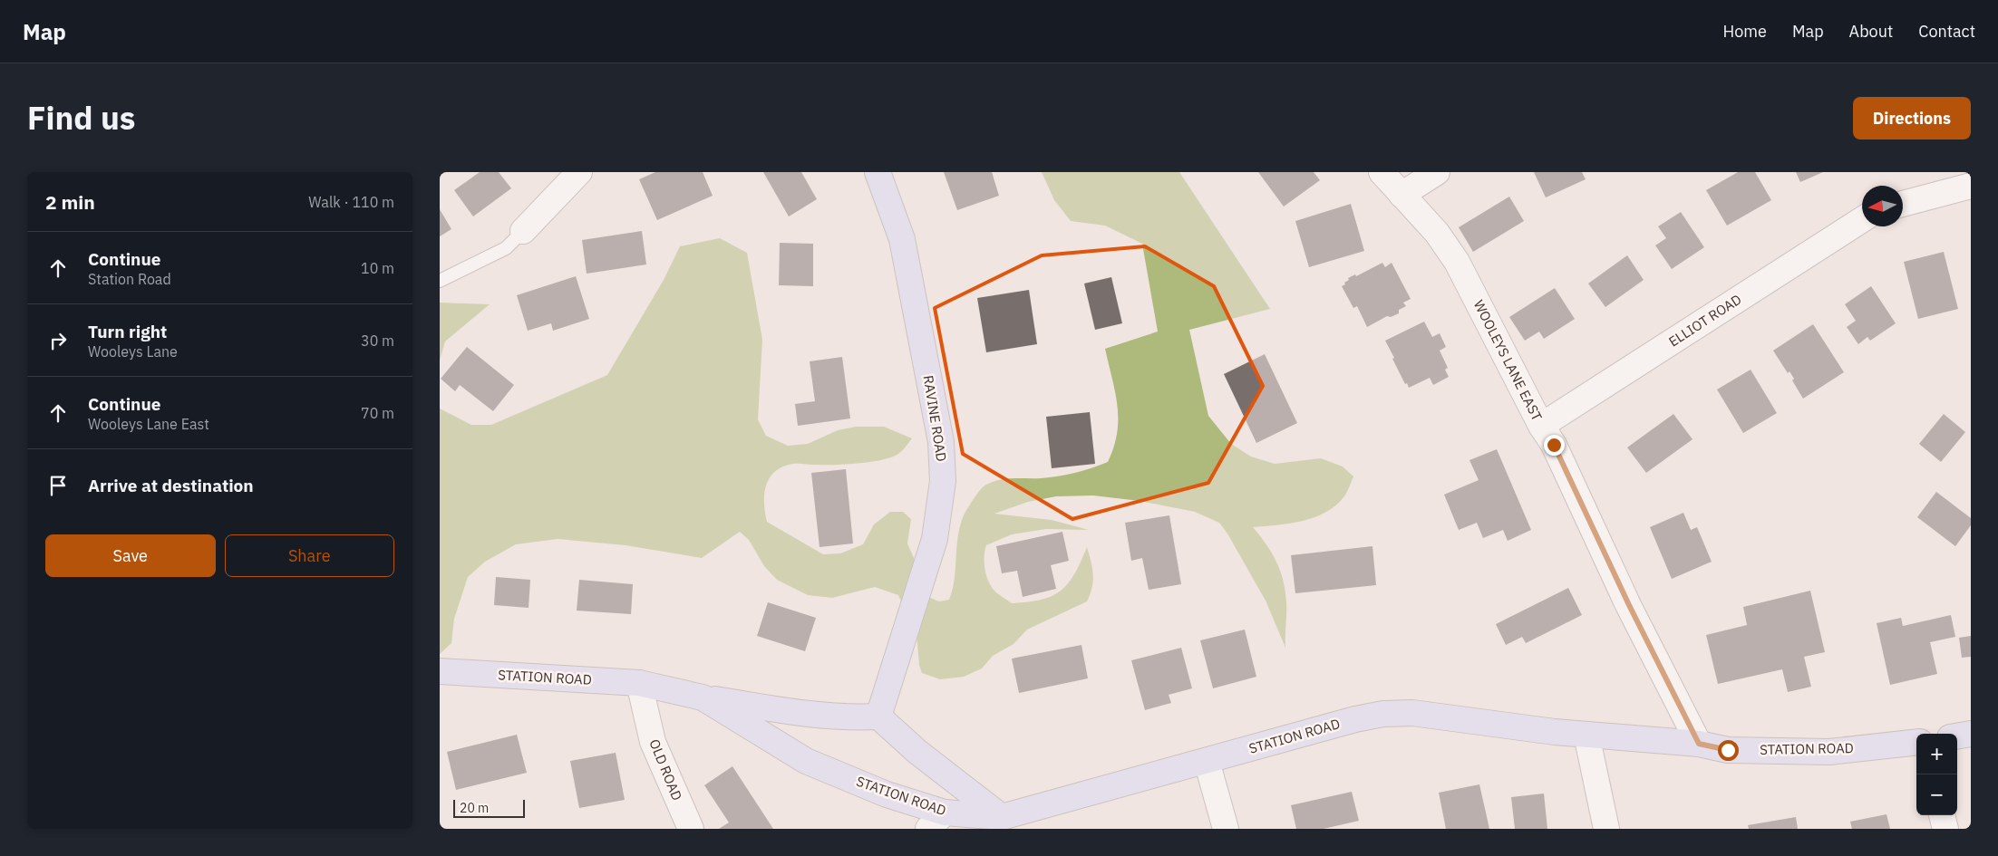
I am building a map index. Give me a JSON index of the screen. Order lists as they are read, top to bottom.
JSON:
{
  "streets": {
    "street": [
      "ELLIOT ROAD",
      "WOOLEYS LANE EAST",
      "RAVINE ROAD",
      "STATION ROAD",
      "OLD ROAD"
    ]
  },
  "crossings": [
    ["ELLIOT ROAD", "WOOLEYS LANE EAST"],
    ["WOOLEYS LANE EAST", "STATION ROAD"],
    ["RAVINE ROAD", "STATION ROAD"],
    ["STATION ROAD", "OLD ROAD"]
  ],
  "scale_bar": "20 m",
  "north": "left",
  "page": {
    "header": "Map",
    "nav": [
      "Home",
      "Map",
      "About",
      "Contact"
    ],
    "title": "Find us",
    "buttons": [
      "Directions",
      ["Save", "Share"]
    ],
    "heading": ["2 min", "Walk · 110 m"],
    "list": [
      ["Continue", "Station Road", "10 m"],
      ["Turn right", "Wooleys Lane", "30 m"],
      ["Continue", "Wooleys Lane East", "70 m"],
      "Arrive at destination"
    ],
    "map_buttons": ["+", "−"],
    "scale": "20 m"
  }
}
